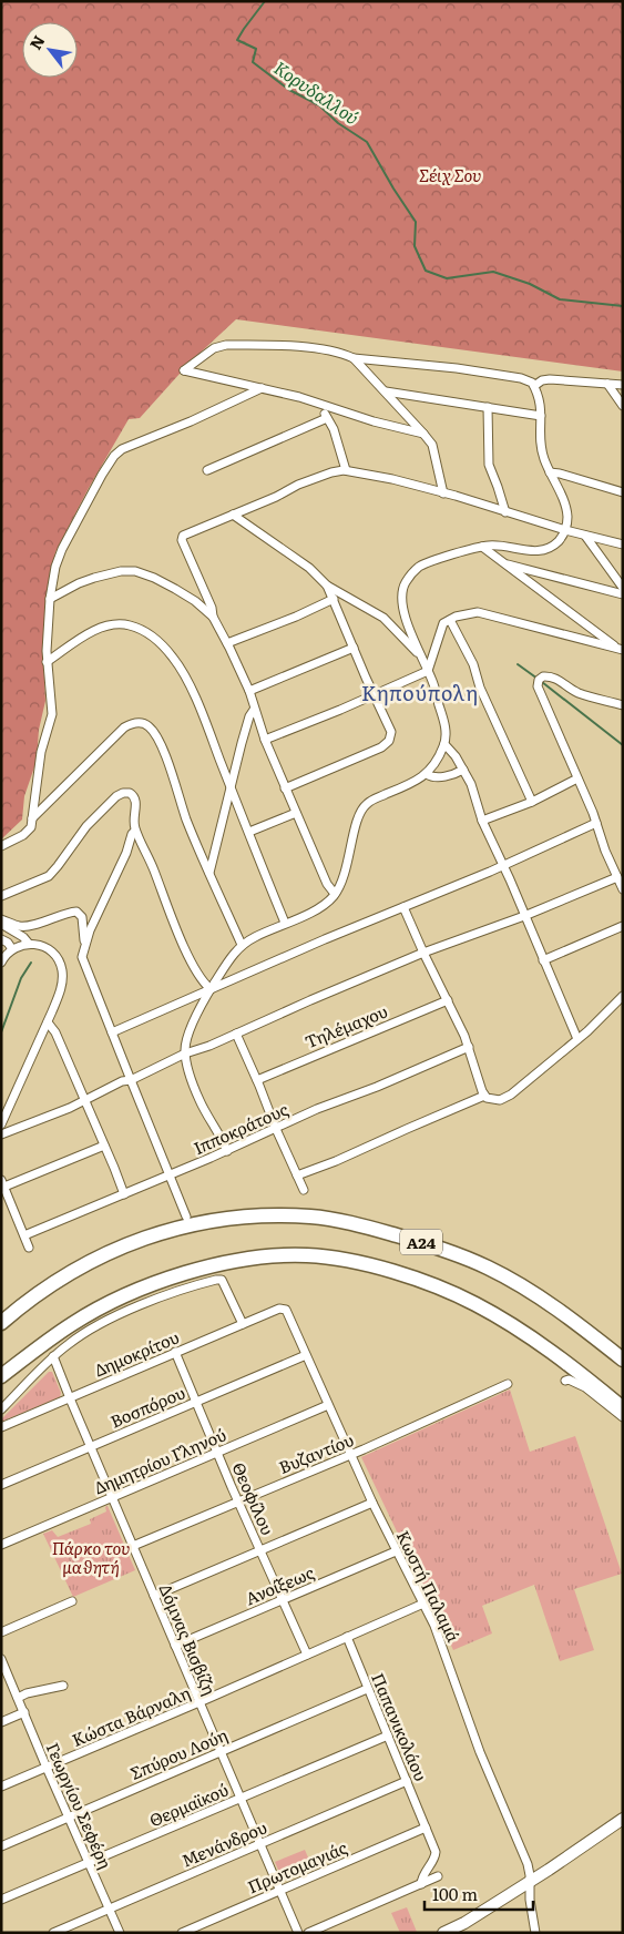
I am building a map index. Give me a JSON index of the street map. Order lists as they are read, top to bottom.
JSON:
{
  "streets": {
    "highway": ["Α24"],
    "street": [
      "Τηλέμαχου",
      "Ιπποκράτους",
      "Δημοκρίτου",
      "Βοσπόρου",
      "Βυζαντίου",
      "Δημητρίου Γληνού",
      "Θεοφίλου",
      "Ανοίξεως",
      "Κωστή Παλαμά",
      "Δόμνας Βισβίζη",
      "Κώστα Βάρναλη",
      "Παπανικολάου",
      "Σπύρου Λούη",
      "Θερμαϊκού",
      "Γεωργίου Σεφέρη",
      "Μενάνδρου",
      "Πρωτομαγιάς"
    ]
  },
  "crossings": [
    ["Δημοκρίτου", "Θεοφίλου"],
    ["Δημοκρίτου", "Κωστή Παλαμά"],
    ["Δημοκρίτου", "Δόμνας Βισβίζη"],
    ["Βοσπόρου", "Θεοφίλου"],
    ["Βοσπόρου", "Κωστή Παλαμά"],
    ["Βοσπόρου", "Δόμνας Βισβίζη"],
    ["Βυζαντίου", "Θεοφίλου"],
    ["Βυζαντίου", "Κωστή Παλαμά"],
    ["Βυζαντίου", "Δόμνας Βισβίζη"],
    ["Δημητρίου Γληνού", "Θεοφίλου"],
    ["Δημητρίου Γληνού", "Κωστή Παλαμά"],
    ["Δημητρίου Γληνού", "Δόμνας Βισβίζη"],
    ["Θεοφίλου", "Ανοίξεως"],
    ["Θεοφίλου", "Κώστα Βάρναλη"],
    ["Ανοίξεως", "Κωστή Παλαμά"],
    ["Ανοίξεως", "Δόμνας Βισβίζη"],
    ["Κωστή Παλαμά", "Κώστα Βάρναλη"],
    ["Δόμνας Βισβίζη", "Κώστα Βάρναλη"],
    ["Δόμνας Βισβίζη", "Σπύρου Λούη"],
    ["Δόμνας Βισβίζη", "Θερμαϊκού"],
    ["Δόμνας Βισβίζη", "Μενάνδρου"],
    ["Δόμνας Βισβίζη", "Πρωτομαγιάς"],
    ["Κώστα Βάρναλη", "Παπανικολάου"],
    ["Κώστα Βάρναλη", "Γεωργίου Σεφέρη"],
    ["Παπανικολάου", "Σπύρου Λούη"],
    ["Παπανικολάου", "Θερμαϊκού"],
    ["Παπανικολάου", "Μενάνδρου"],
    ["Παπανικολάου", "Πρωτομαγιάς"],
    ["Σπύρου Λούη", "Γεωργίου Σεφέρη"],
    ["Θερμαϊκού", "Γεωργίου Σεφέρη"],
    ["Γεωργίου Σεφέρη", "Μενάνδρου"]
  ],
  "districts": ["Κηπούπολη"],
  "water": ["Κορυδαλλού"],
  "parks": ["Σέιχ Σου", "Πάρκο του μαθητή"],
  "scale_bar": "100 m",
  "north": "top left"
}
